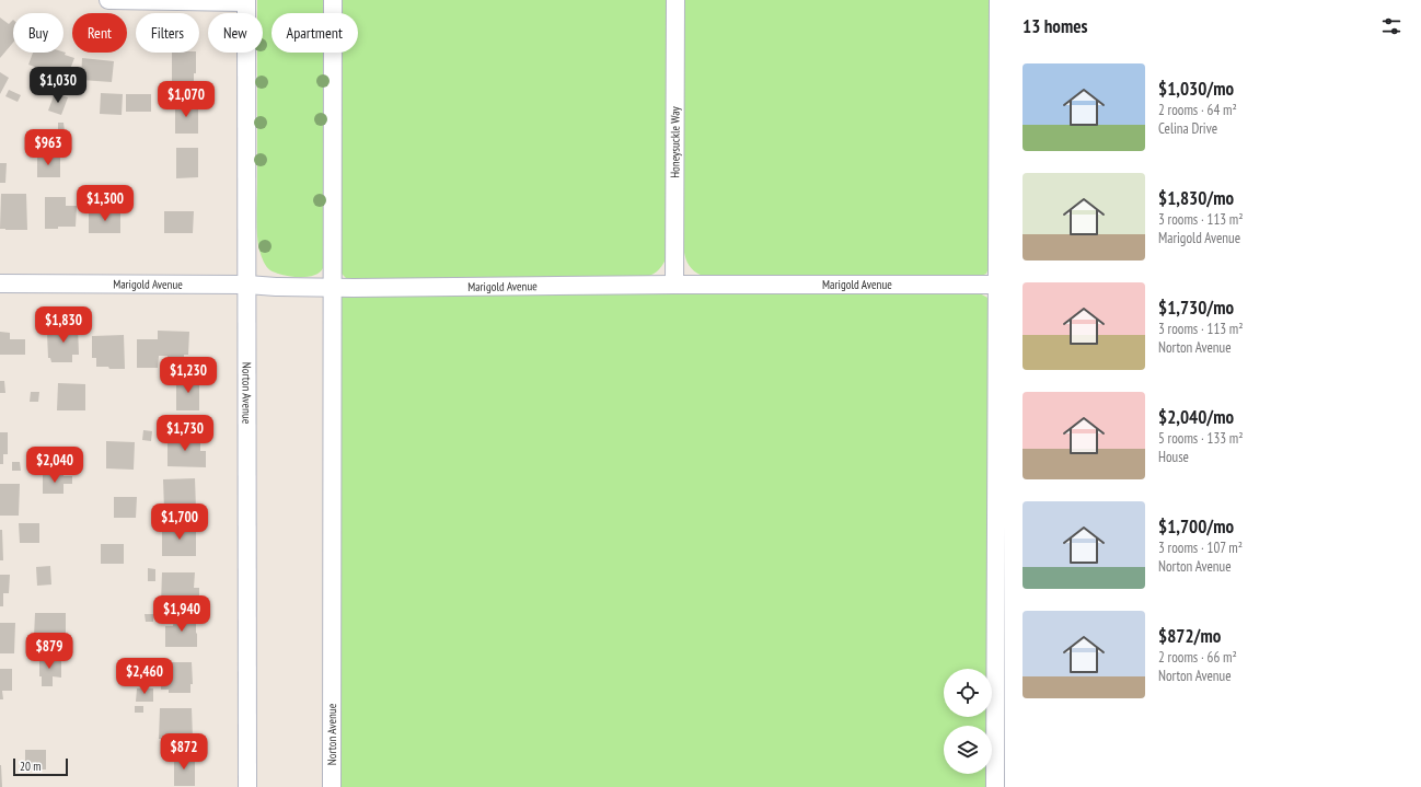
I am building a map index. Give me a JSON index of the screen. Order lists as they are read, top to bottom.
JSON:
{
  "streets": {
    "street": ["Honeysuckle Way", "Marigold Avenue", "Norton Avenue"]
  },
  "crossings": [
    ["Honeysuckle Way", "Marigold Avenue"],
    ["Marigold Avenue", "Norton Avenue"]
  ],
  "scale_bar": "20 m",
  "page": {
    "heading": "13 homes",
    "chip": [
      "Buy",
      "Rent",
      "Filters",
      "New",
      "Apartment"
    ],
    "list": [
      {
        "name": "$1,030/mo",
        "note": "2 rooms · 64 m² · Celina Drive"
      },
      {
        "name": "$1,830/mo",
        "note": "3 rooms · 113 m² · Marigold Avenue"
      },
      {
        "name": "$1,730/mo",
        "note": "3 rooms · 113 m² · Norton Avenue"
      },
      {
        "name": "$2,040/mo",
        "note": "5 rooms · 133 m² · House"
      },
      {
        "name": "$1,700/mo",
        "note": "3 rooms · 107 m² · Norton Avenue"
      },
      {
        "name": "$872/mo",
        "note": "2 rooms · 66 m² · Norton Avenue"
      }
    ],
    "price": [
      "$1,030",
      "$1,070",
      "$963",
      "$1,300",
      "$1,830",
      "$1,230",
      "$1,730",
      "$2,040",
      "$1,700",
      "$1,940",
      "$879",
      "$2,460",
      "$872"
    ],
    "scale": "20 m"
  }
}
